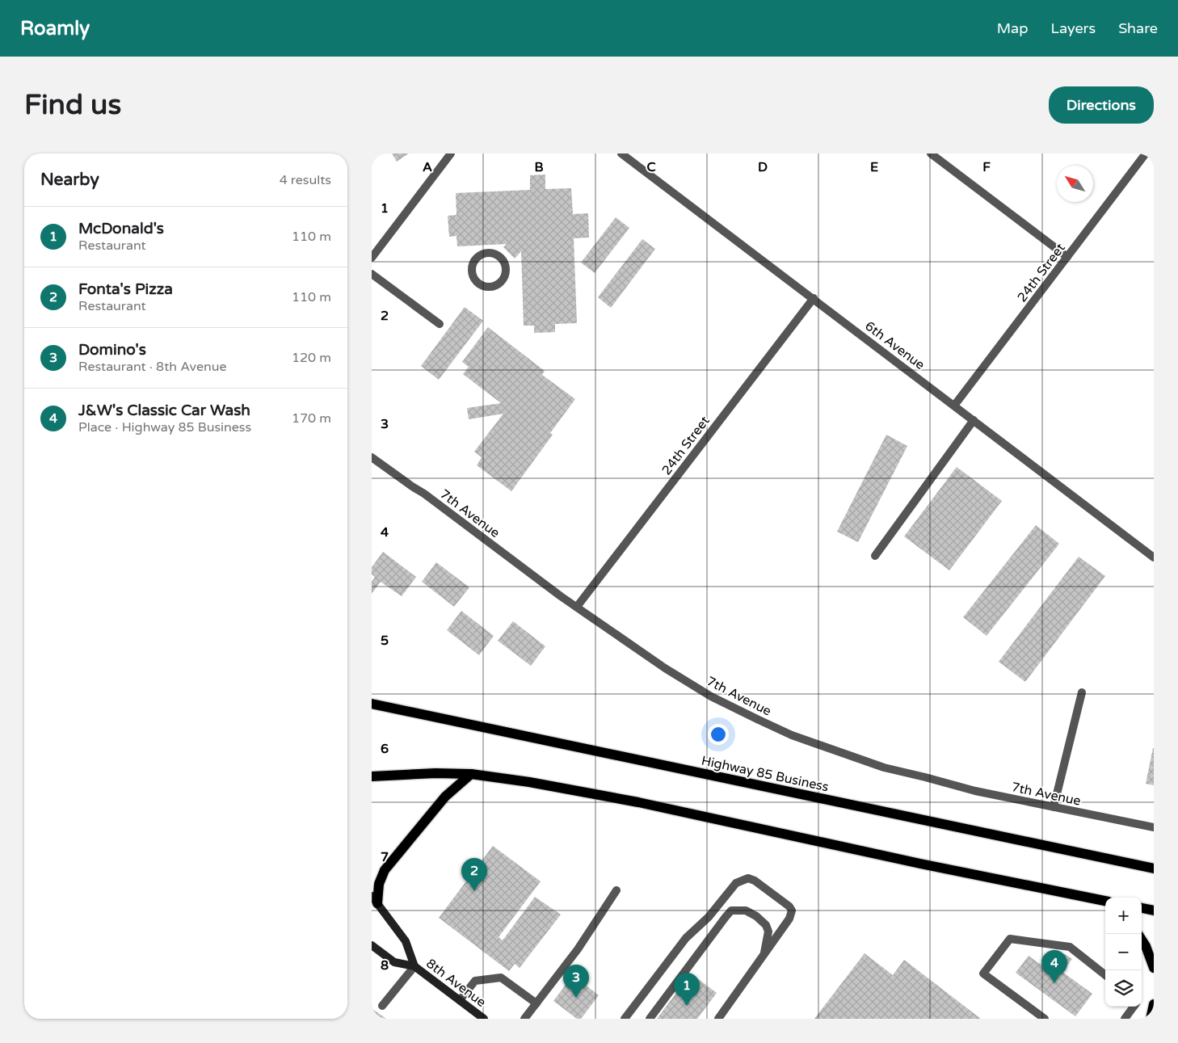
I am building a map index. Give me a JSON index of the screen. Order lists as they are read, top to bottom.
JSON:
{
  "streets": {
    "main road": ["Highway 85 Business", "8th Avenue"],
    "street": ["24th Street", "6th Avenue", "7th Avenue"]
  },
  "crossings": [
    ["24th Street", "6th Avenue"],
    ["24th Street", "7th Avenue"]
  ],
  "north": "top left",
  "page": {
    "header": "Roamly",
    "nav": ["Map", "Layers", "Share"],
    "buttons": "Directions",
    "title": "Find us",
    "heading": ["Nearby", "4 results"],
    "list": [
      {
        "mark": "1",
        "name": "McDonald's",
        "note": "Restaurant",
        "value": "110 m"
      },
      {
        "mark": "2",
        "name": "Fonta's Pizza",
        "note": "Restaurant",
        "value": "110 m"
      },
      {
        "mark": "3",
        "name": "Domino's",
        "note": "Restaurant · 8th Avenue",
        "value": "120 m"
      },
      {
        "mark": "4",
        "name": "J&W's Classic Car Wash",
        "note": "Place · Highway 85 Business",
        "value": "170 m"
      }
    ],
    "pins": [
      "2",
      "4",
      "3",
      "1"
    ],
    "map_buttons": ["+", "−"]
  },
  "grid": {
    "columns": [
      "A",
      "B",
      "C",
      "D",
      "E",
      "F"
    ],
    "rows": [
      "1",
      "2",
      "3",
      "4",
      "5",
      "6",
      "7",
      "8"
    ]
  }
}
